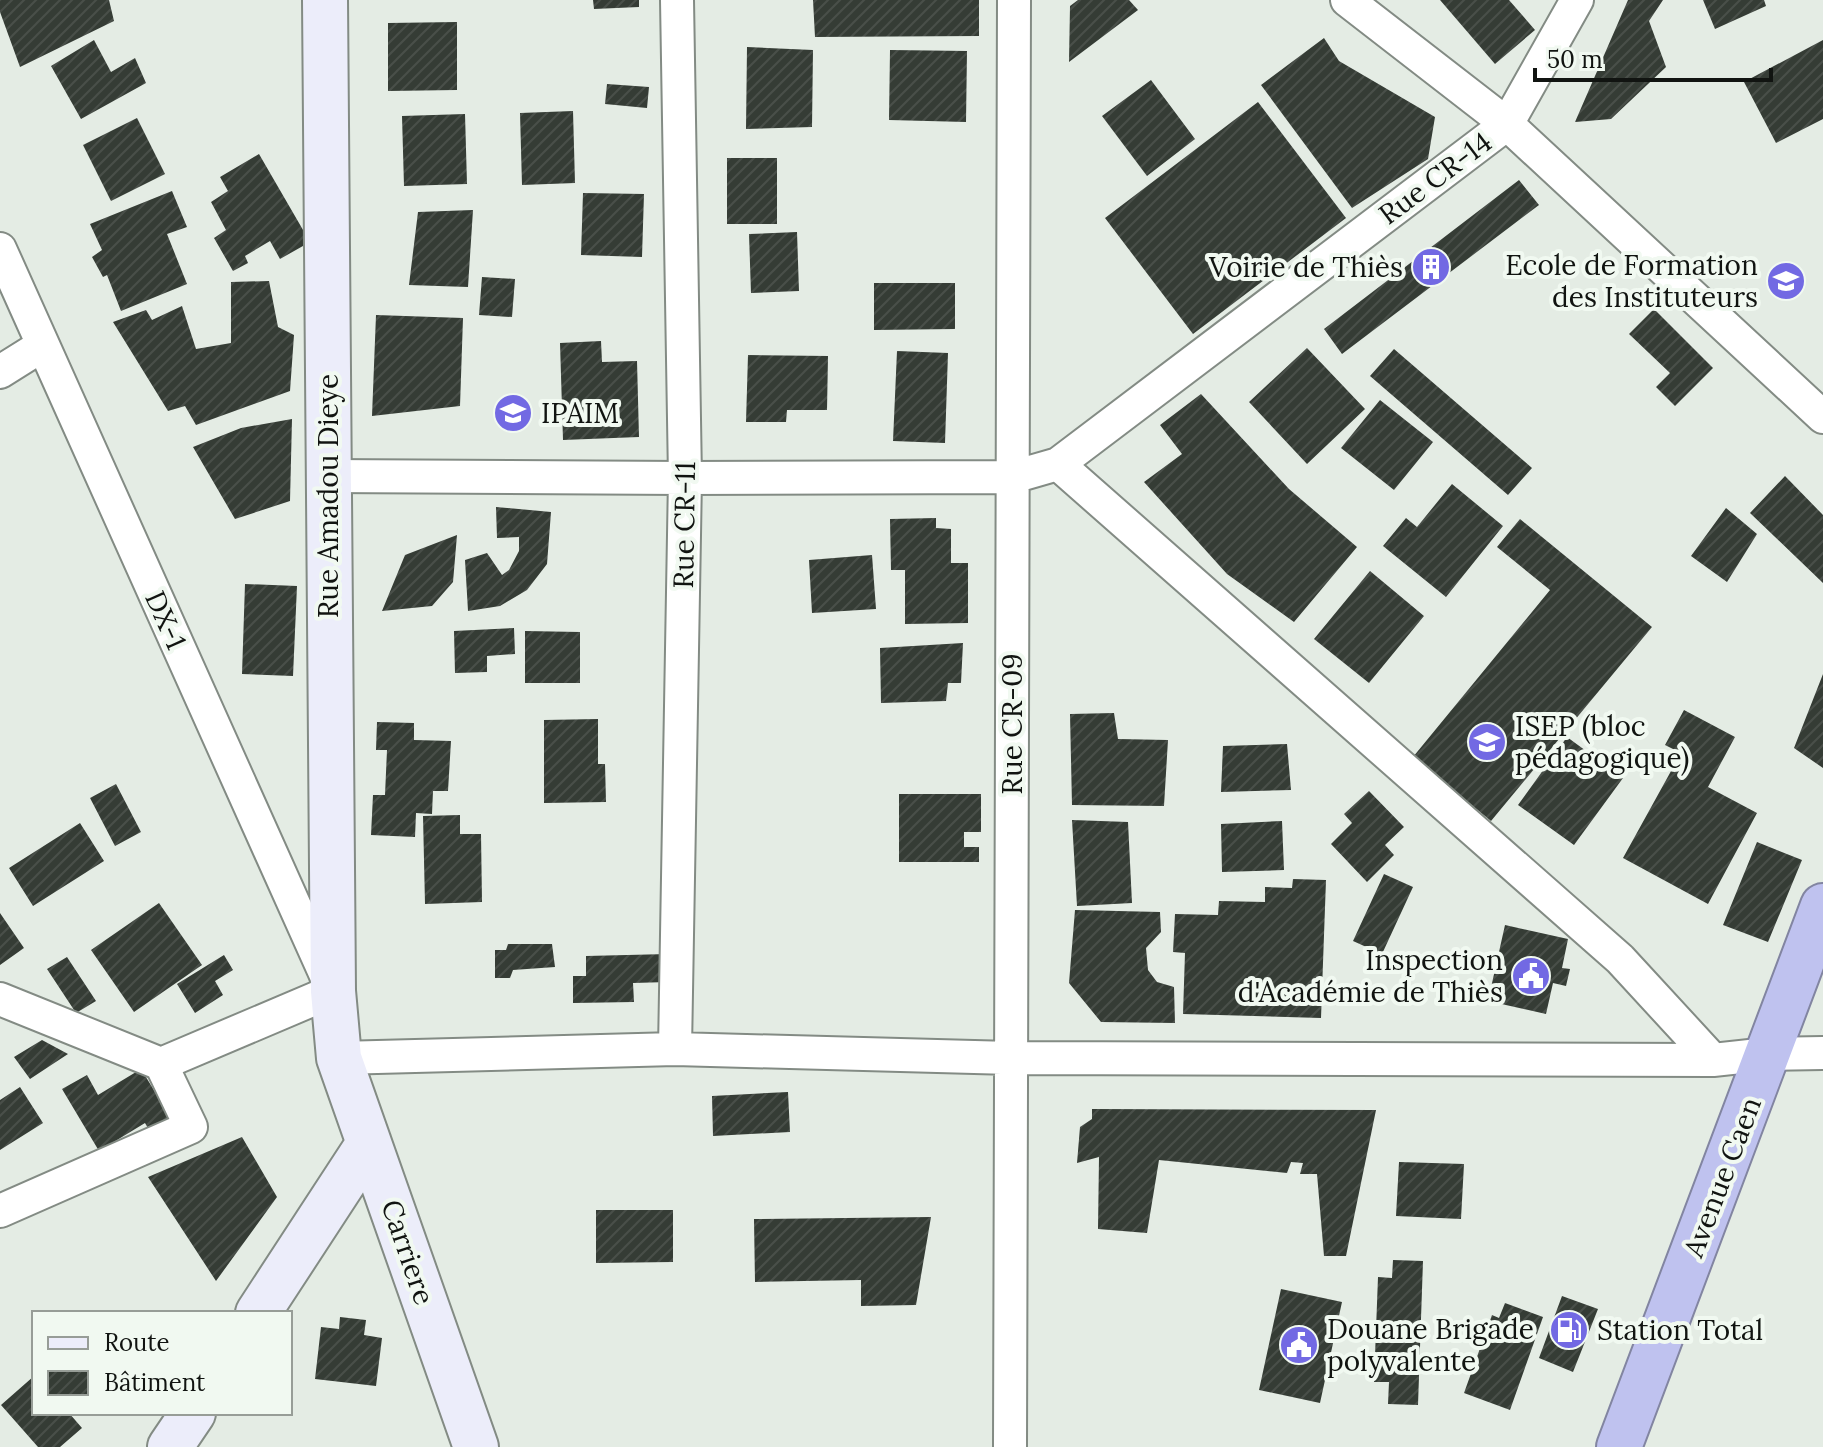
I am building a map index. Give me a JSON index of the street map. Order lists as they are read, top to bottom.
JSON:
{
  "streets": {
    "highway": ["Avenue Caen"],
    "street": [
      "Rue CR-14",
      "Rue Amadou Dieye",
      "Rue CR-11",
      "DX-1",
      "Rue CR-09",
      "Carriere"
    ]
  },
  "crossings": [
    ["Rue CR-14", "Rue Amadou Dieye"],
    ["Rue CR-14", "Rue CR-11"],
    ["Rue CR-14", "Rue CR-09"],
    ["Rue Amadou Dieye", "DX-1"],
    ["Rue Amadou Dieye", "Carriere"]
  ],
  "places": {
    "building": ["Voirie de Thiès"],
    "school or university": ["Ecole de Formation des Instituteurs", "IPAIM", "ISEP (bloc pédagogique)"],
    "public building": ["Inspection d'Académie de Thiès", "Douane Brigade polyvalente"],
    "fuel station": ["Station Total"]
  },
  "legend": ["Route", "Bâtiment"],
  "scale_bar": "50 m"
}
